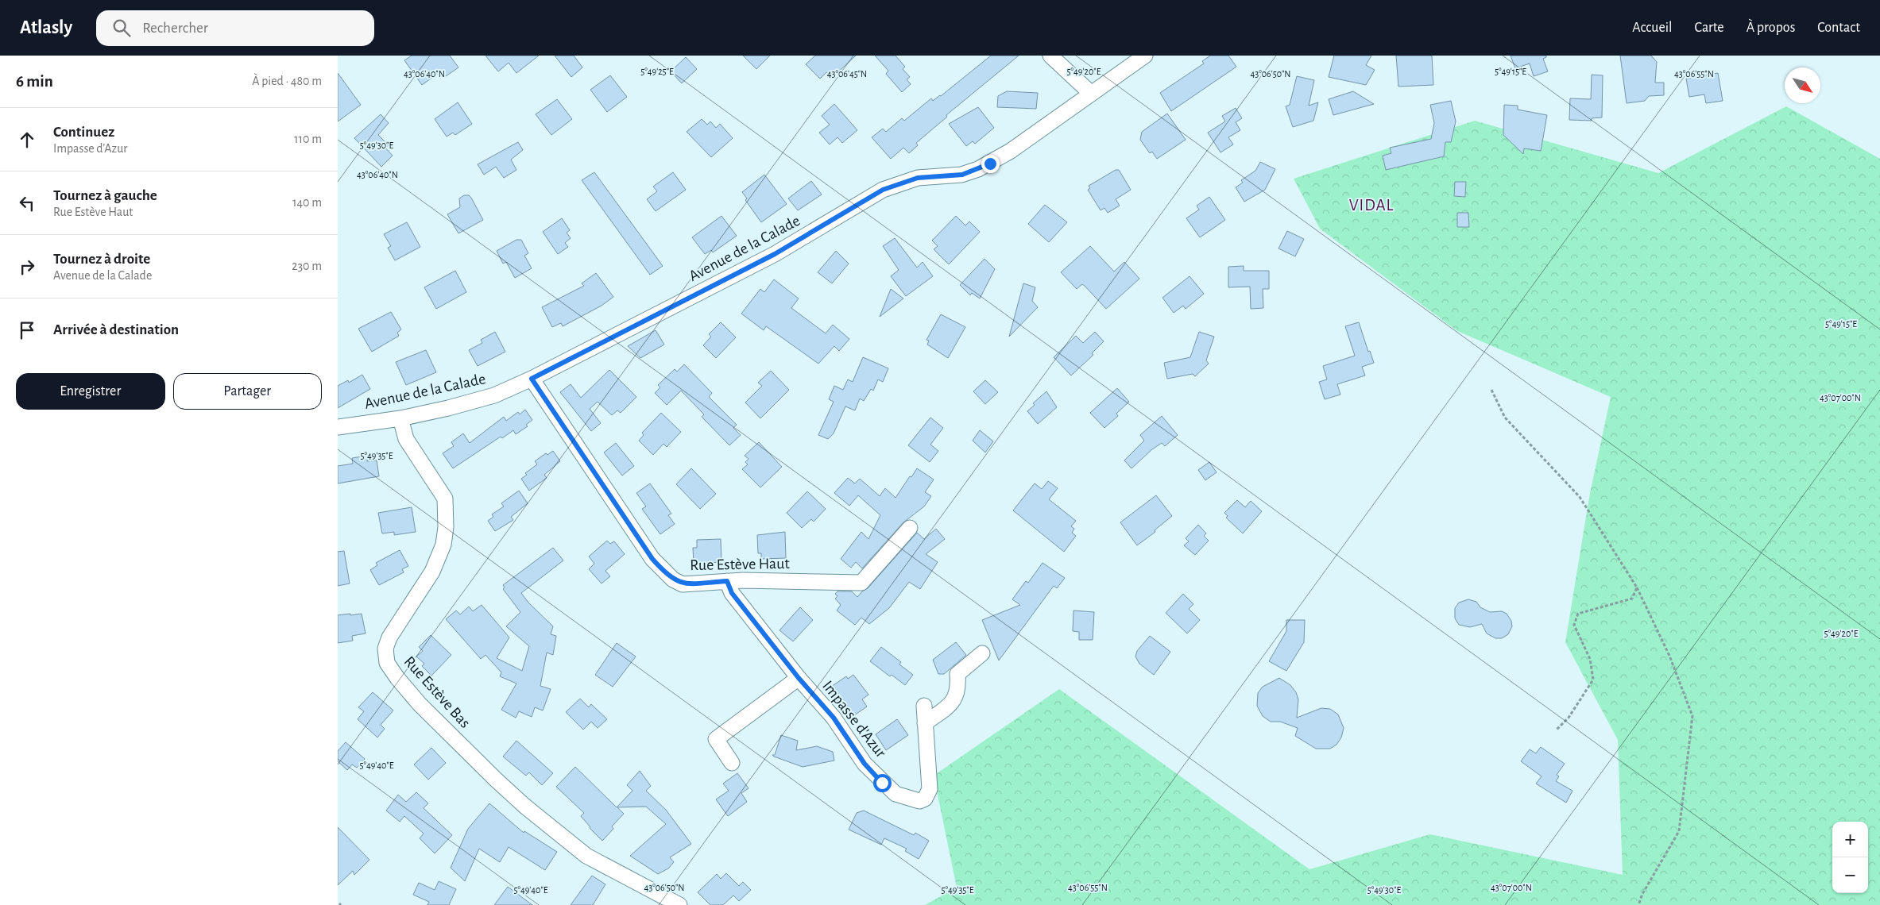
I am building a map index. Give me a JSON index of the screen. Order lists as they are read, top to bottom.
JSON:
{
  "streets": {
    "street": [
      "Avenue de la Calade",
      "Rue Estève Haut",
      "Rue Estève Bas",
      "Impasse d'Azur"
    ]
  },
  "crossings": [
    ["Avenue de la Calade", "Rue Estève Haut"],
    ["Avenue de la Calade", "Rue Estève Bas"],
    ["Rue Estève Haut", "Impasse d'Azur"]
  ],
  "districts": ["VIDAL"],
  "north": "bottom right",
  "page": {
    "header": "Atlasly",
    "search": "Rechercher",
    "nav": [
      "Accueil",
      "Carte",
      "À propos",
      "Contact"
    ],
    "heading": ["6 min", "À pied · 480 m"],
    "list": [
      ["Continuez", "Impasse d'Azur", "110 m"],
      ["Tournez à gauche", "Rue Estève Haut", "140 m"],
      ["Tournez à droite", "Avenue de la Calade", "230 m"],
      "Arrivée à destination"
    ],
    "buttons": ["Enregistrer", "Partager"],
    "map_buttons": ["+", "−"]
  },
  "coordinates": [
    "5°49'25\"E",
    "5°49'15\"E",
    "5°49'20\"E",
    "43°06'40\"N",
    "43°06'45\"N",
    "43°06'50\"N",
    "43°06'55\"N",
    "5°49'30\"E",
    "43°07'00\"N",
    "5°49'35\"E",
    "5°49'40\"E"
  ]
}
